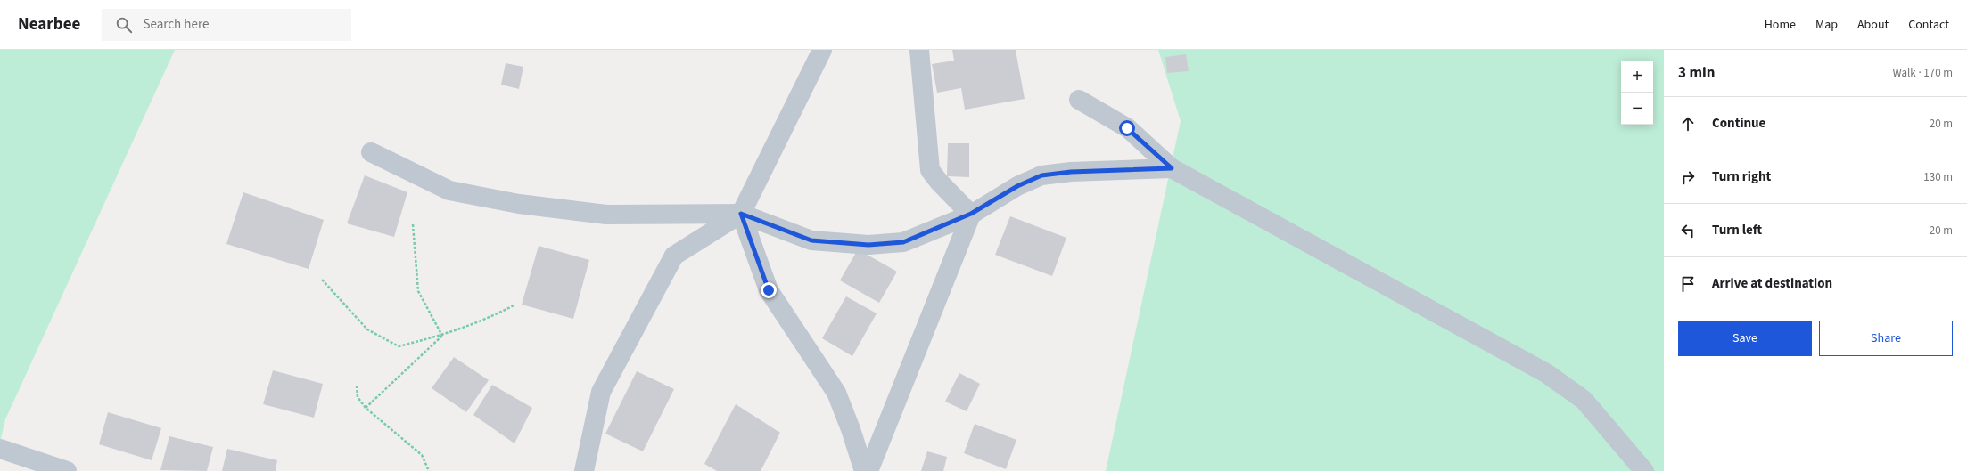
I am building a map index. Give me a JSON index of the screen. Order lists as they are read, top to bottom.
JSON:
{
  "page": {
    "header": "Nearbee",
    "search": "Search here",
    "nav": [
      "Home",
      "Map",
      "About",
      "Contact"
    ],
    "heading": ["3 min", "Walk · 170 m"],
    "map_buttons": ["+", "−"],
    "list": [
      ["Continue", "20 m"],
      ["Turn right", "130 m"],
      ["Turn left", "20 m"],
      "Arrive at destination"
    ],
    "buttons": ["Save", "Share"]
  }
}
